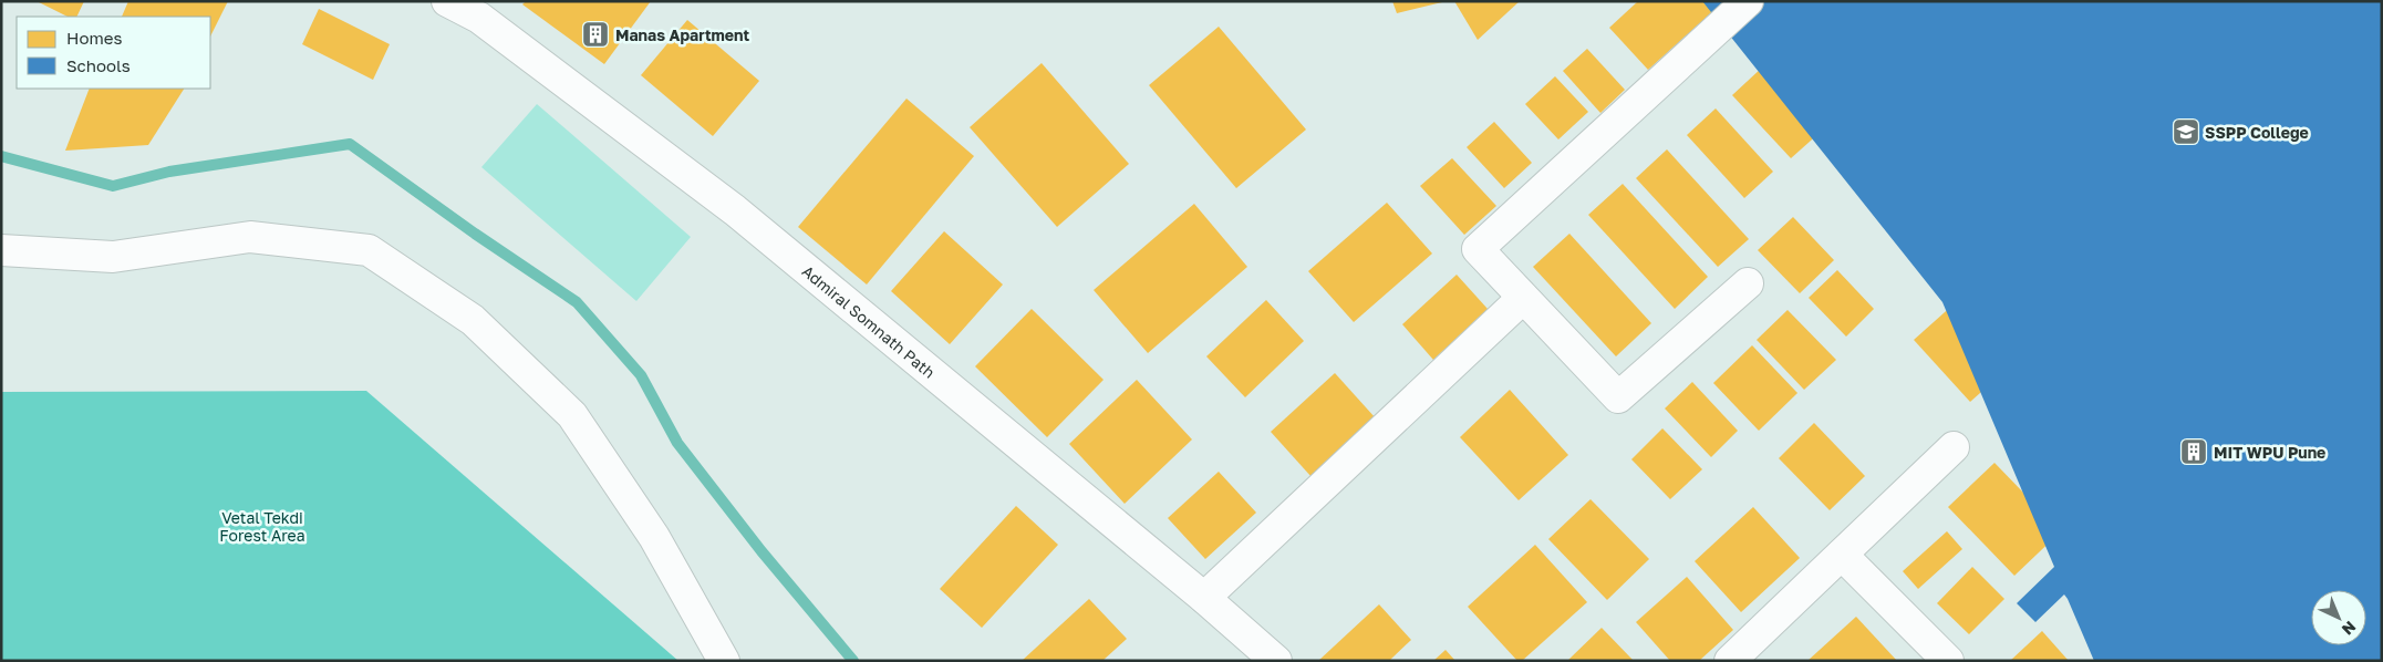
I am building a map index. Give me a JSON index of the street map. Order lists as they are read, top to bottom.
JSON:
{
  "streets": {
    "street": ["Admiral Somnath Path"]
  },
  "parks": ["Vetal Tekdi Forest Area"],
  "places": {
    "building": ["Manas Apartment", "MIT WPU Pune"],
    "school or university": ["SSPP College"]
  },
  "legend": ["Homes", "Schools"],
  "north": "bottom right"
}
